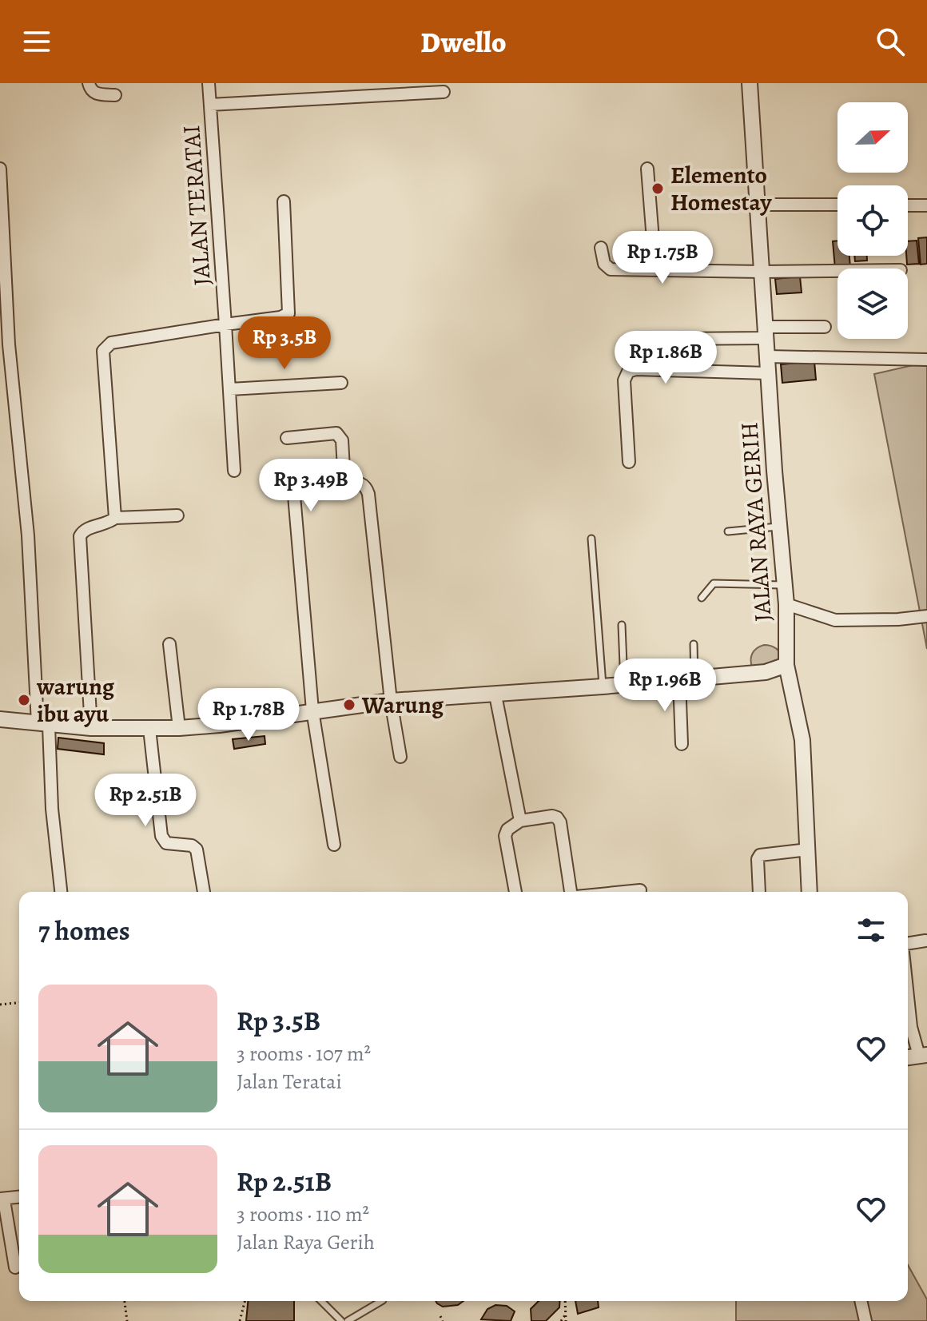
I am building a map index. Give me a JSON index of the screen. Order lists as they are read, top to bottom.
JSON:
{
  "streets": {
    "street": ["JALAN TERATAI", "JALAN RAYA GERIH"]
  },
  "places": ["Elemento Homestay", "warung ibu ayu", "Warung"],
  "north": "right",
  "page": {
    "header": "Dwello",
    "price": [
      "Rp 1.75B",
      "Rp 3.5B",
      "Rp 1.86B",
      "Rp 3.49B",
      "Rp 1.96B",
      "Rp 1.78B",
      "Rp 2.51B"
    ],
    "heading": "7 homes",
    "list": [
      {
        "name": "Rp 3.5B",
        "note": "3 rooms · 107 m² · Jalan Teratai"
      },
      {
        "name": "Rp 2.51B",
        "note": "3 rooms · 110 m² · Jalan Raya Gerih"
      }
    ]
  }
}
